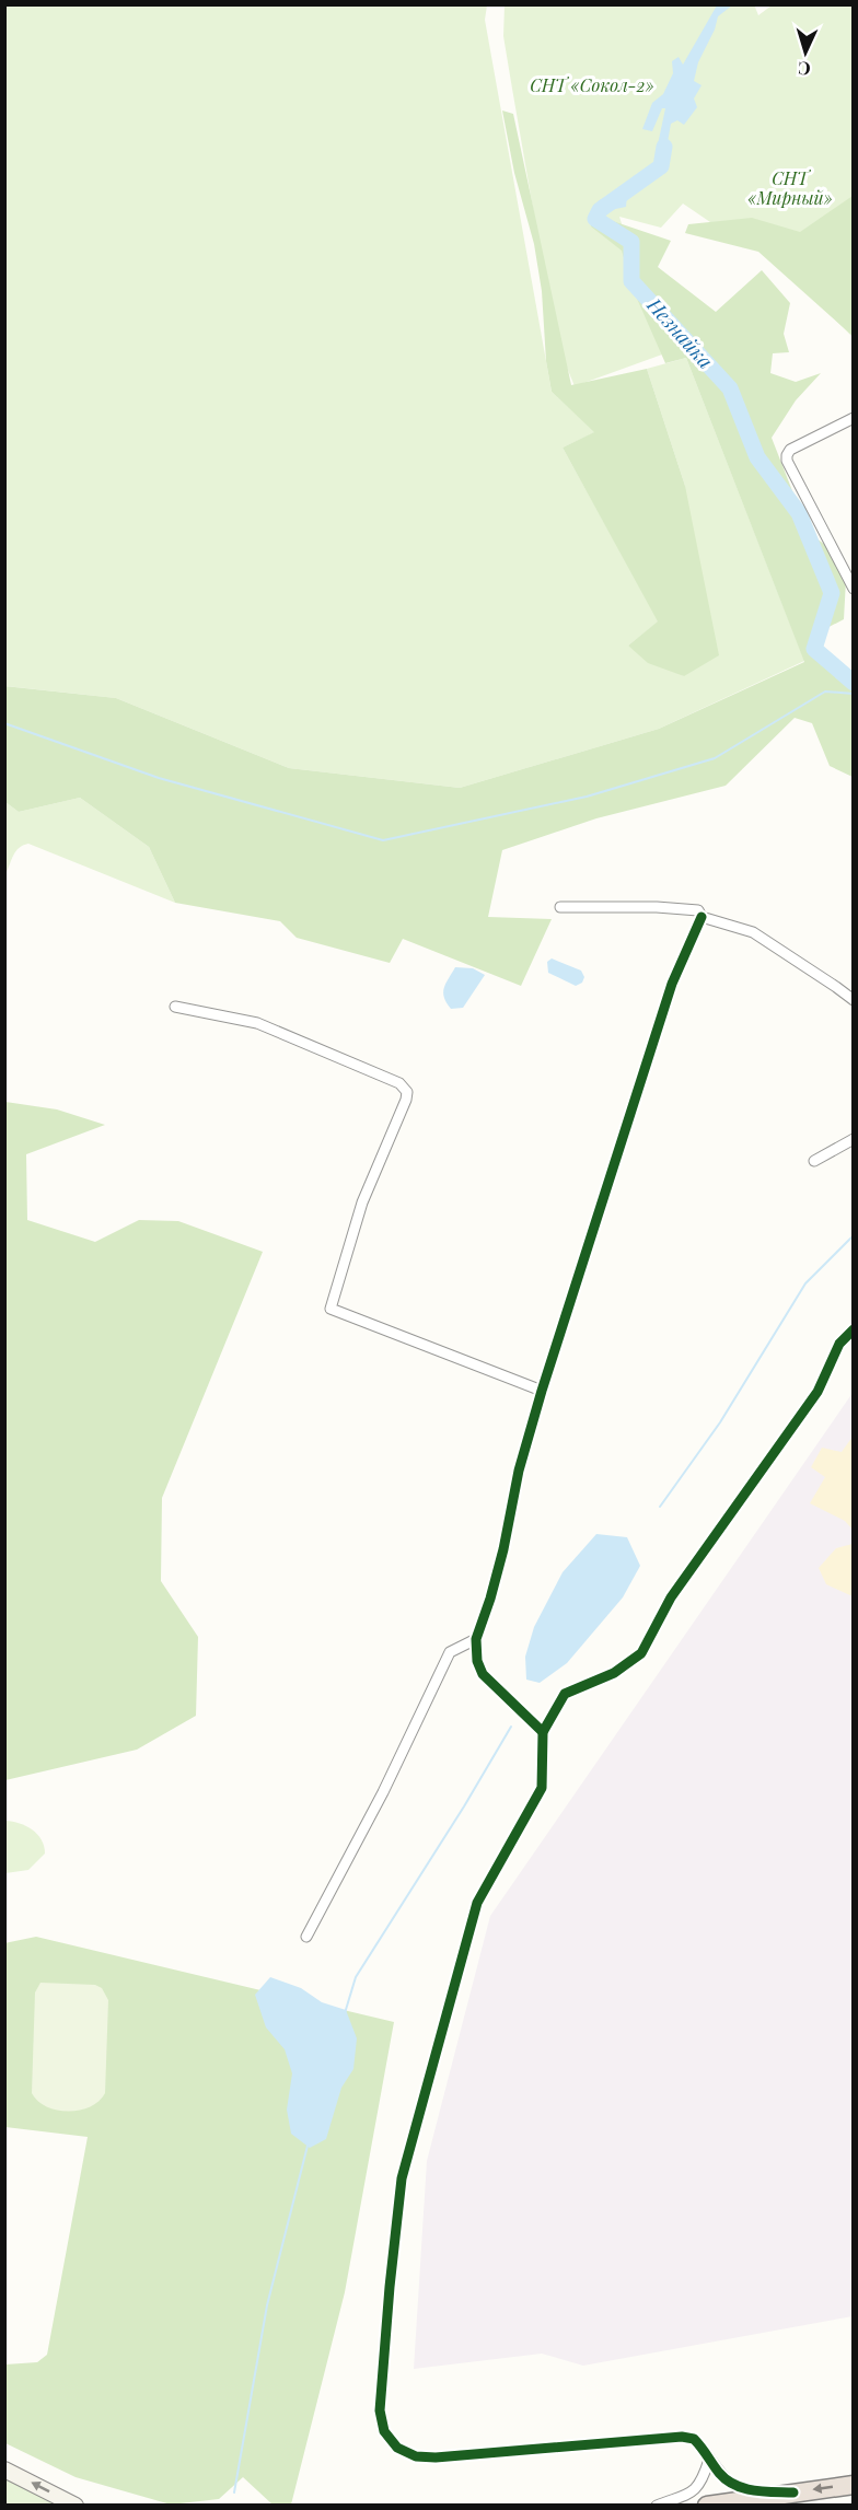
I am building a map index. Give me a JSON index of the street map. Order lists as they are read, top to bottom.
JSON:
{
  "water": ["Незнайка"],
  "parks": ["СНТ «Сокол-2»", "СНТ «Мирный»"],
  "north": "bottom"
}
